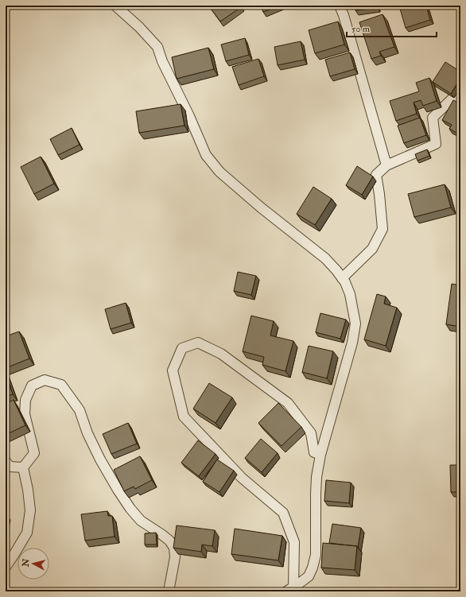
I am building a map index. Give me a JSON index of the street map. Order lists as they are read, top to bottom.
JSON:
{
  "scale_bar": "50 m",
  "north": "left"
}
